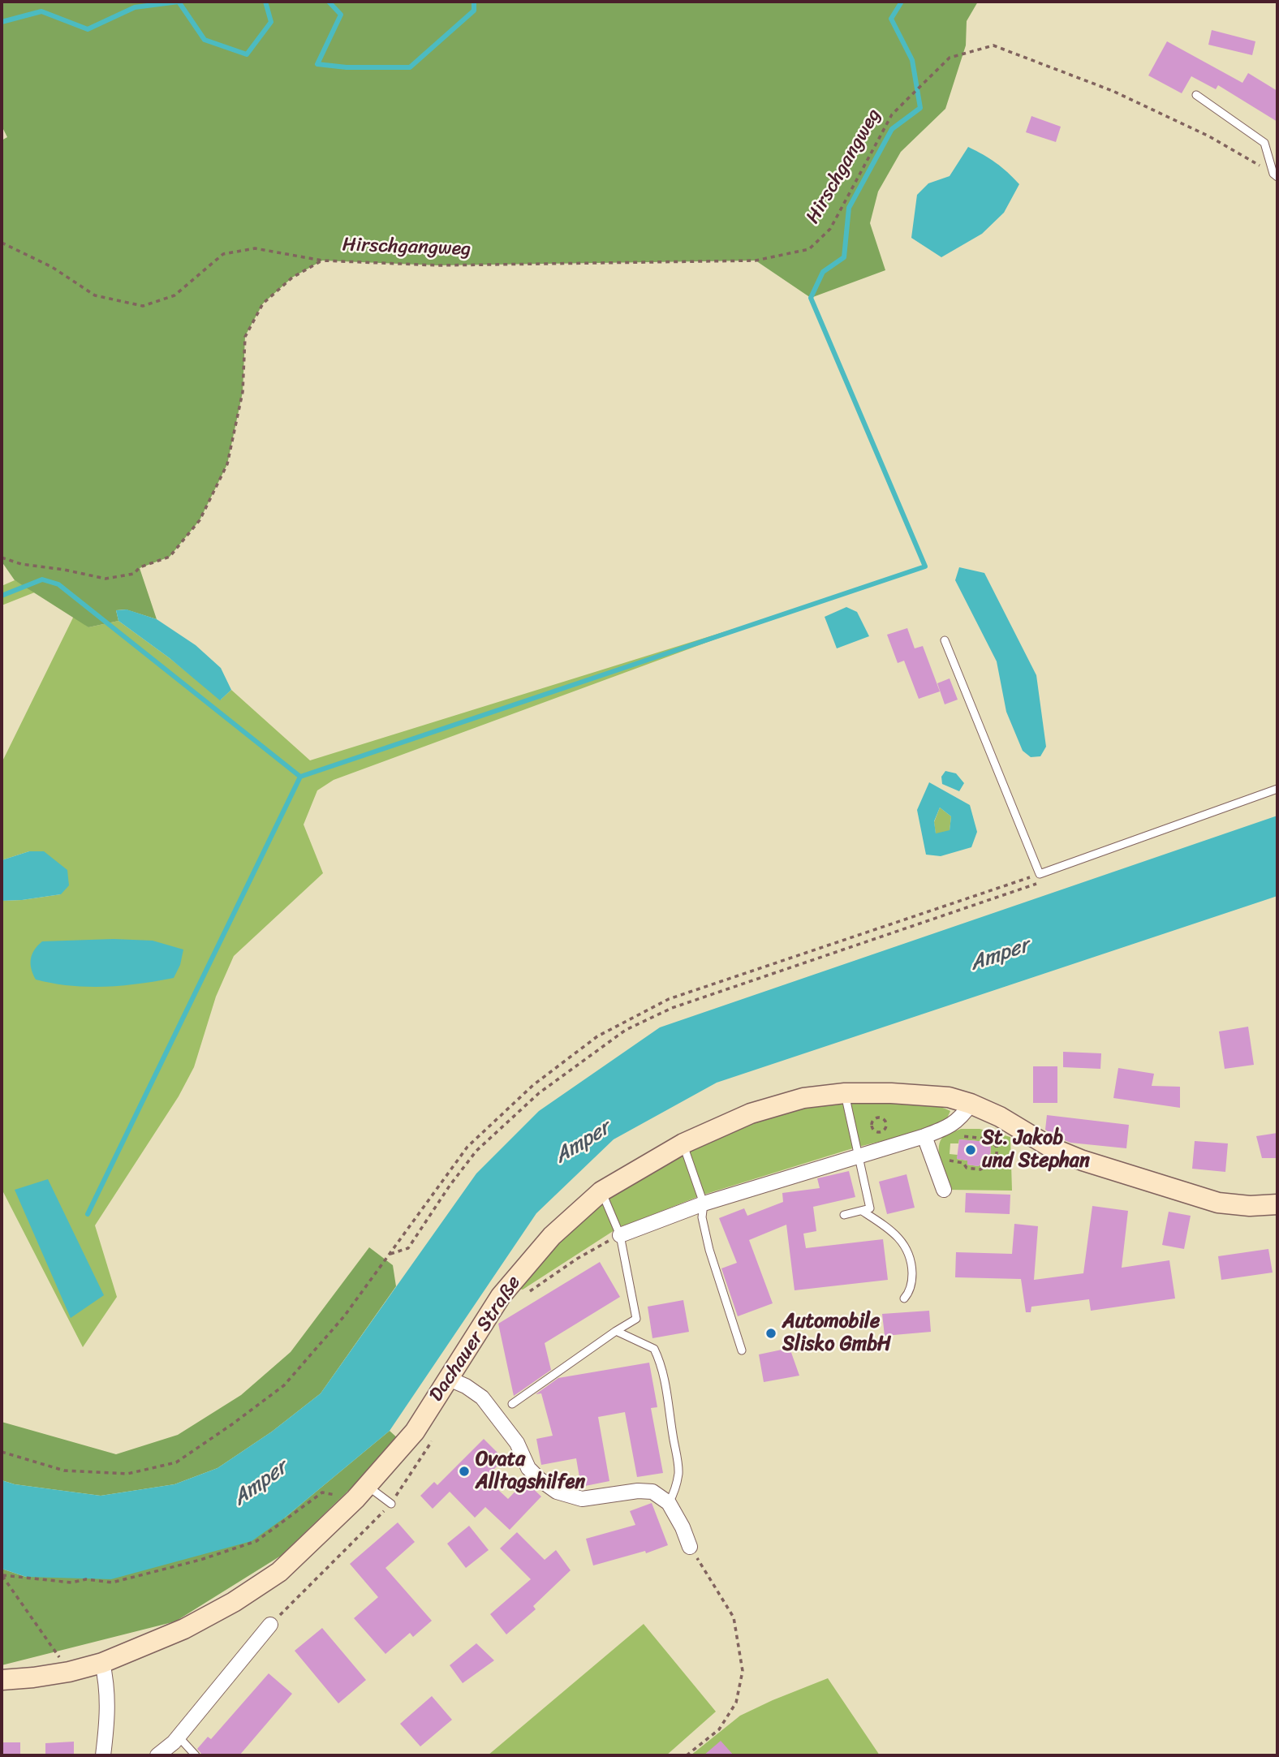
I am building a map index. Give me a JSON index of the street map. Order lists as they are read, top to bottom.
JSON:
{
  "streets": {
    "main road": ["Dachauer Straße"],
    "path": ["Hirschgangweg"]
  },
  "water": ["Amper"],
  "places": ["St. Jakob und Stephan", "Automobile Slisko GmbH", "Ovata Alltagshilfen"]
}
